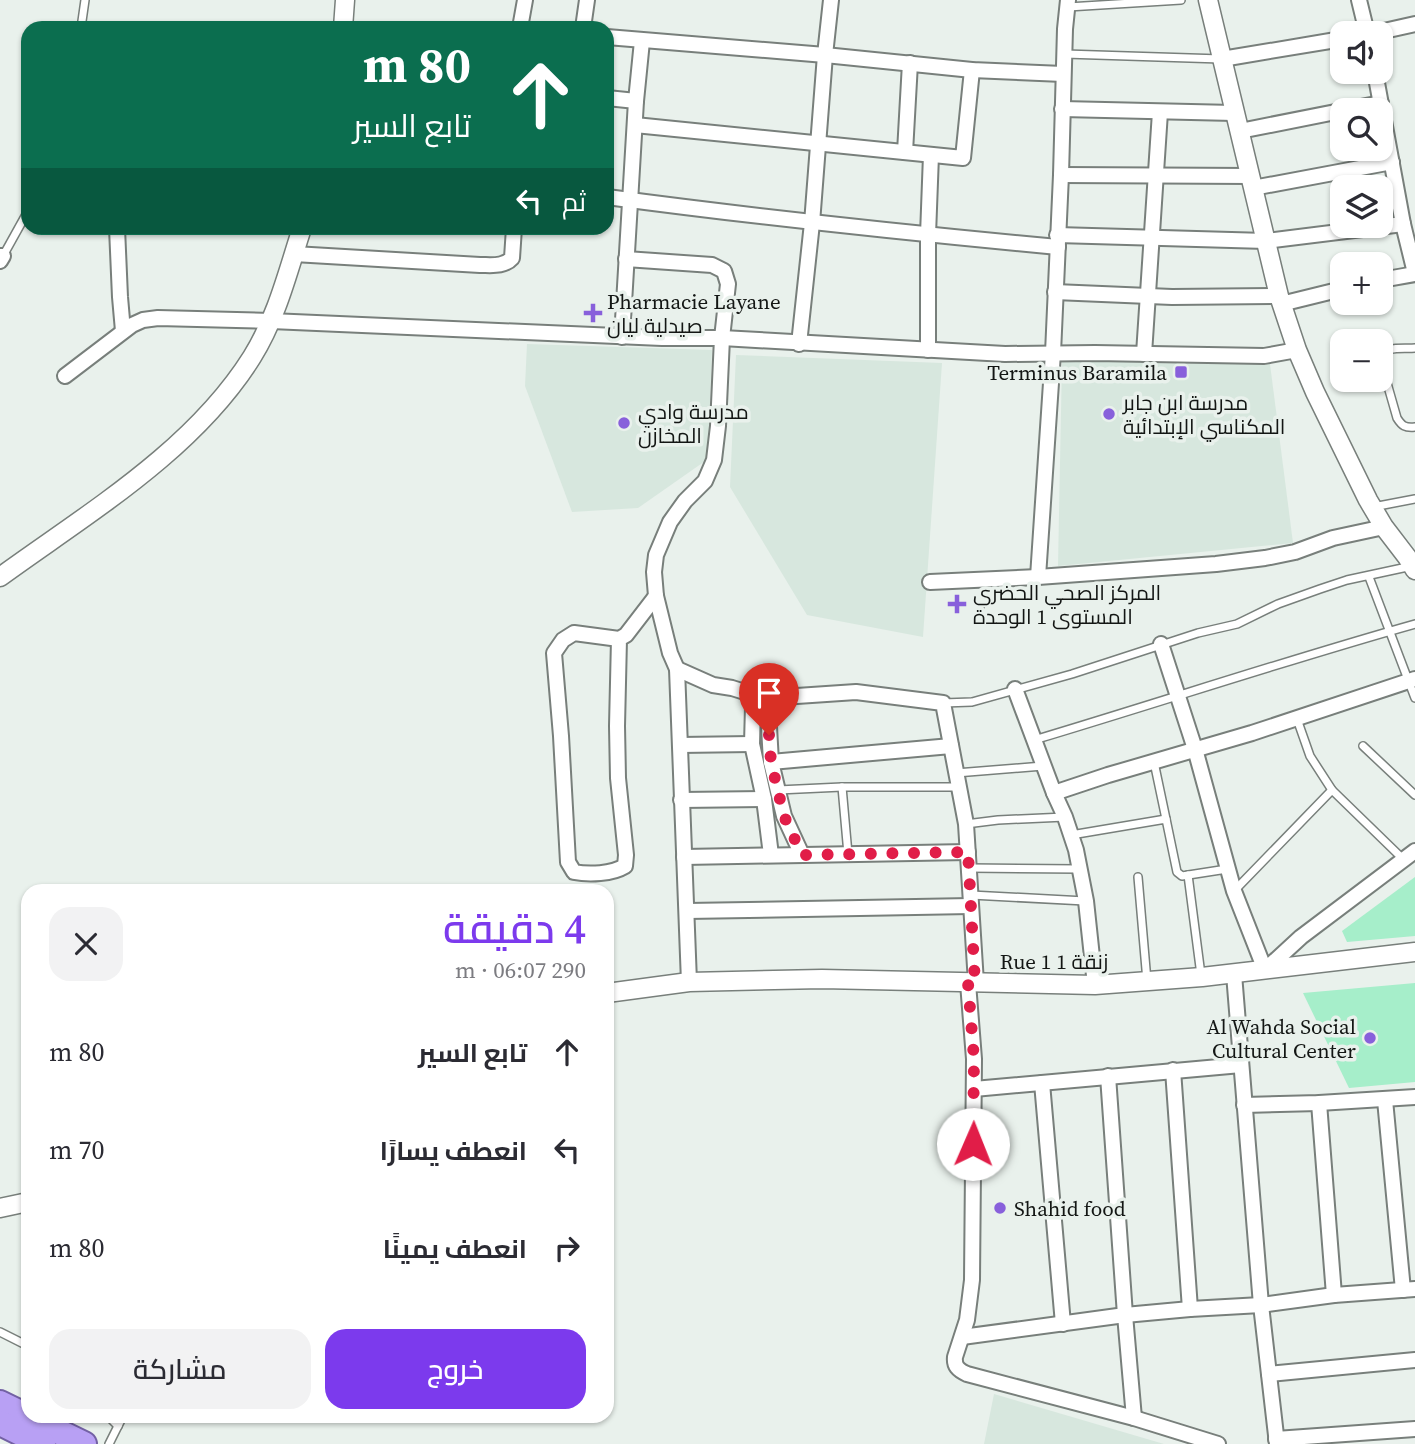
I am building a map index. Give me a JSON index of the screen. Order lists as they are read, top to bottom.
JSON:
{
  "streets": {
    "street": ["Rue 1 زنقة 1"]
  },
  "places": {
    "health": ["Pharmacie Layane صيدلية ليان", "المركز الصحي الحضري المستوى 1 الوحدة"],
    "transit": ["Terminus Baramila"],
    "other": [
      "مدرسة ابن جابر المكناسي الإبتدائية",
      "مدرسة وادي المخازن",
      "Al Wahda Social Cultural Center",
      "Shahid food"
    ]
  },
  "page": {
    "map_buttons": ["+", "−"],
    "turn": ["80 m", "تابع السير"],
    "then": "ثم",
    "heading": ["4 دقيقة", "290 m · 06:07"],
    "list": [
      {
        "name": "تابع السير",
        "value": "80 m"
      },
      {
        "name": "انعطف يسارًا",
        "value": "70 m"
      },
      {
        "name": "انعطف يمينًا",
        "value": "80 m"
      }
    ],
    "buttons": ["خروج", "مشاركة"]
  }
}
